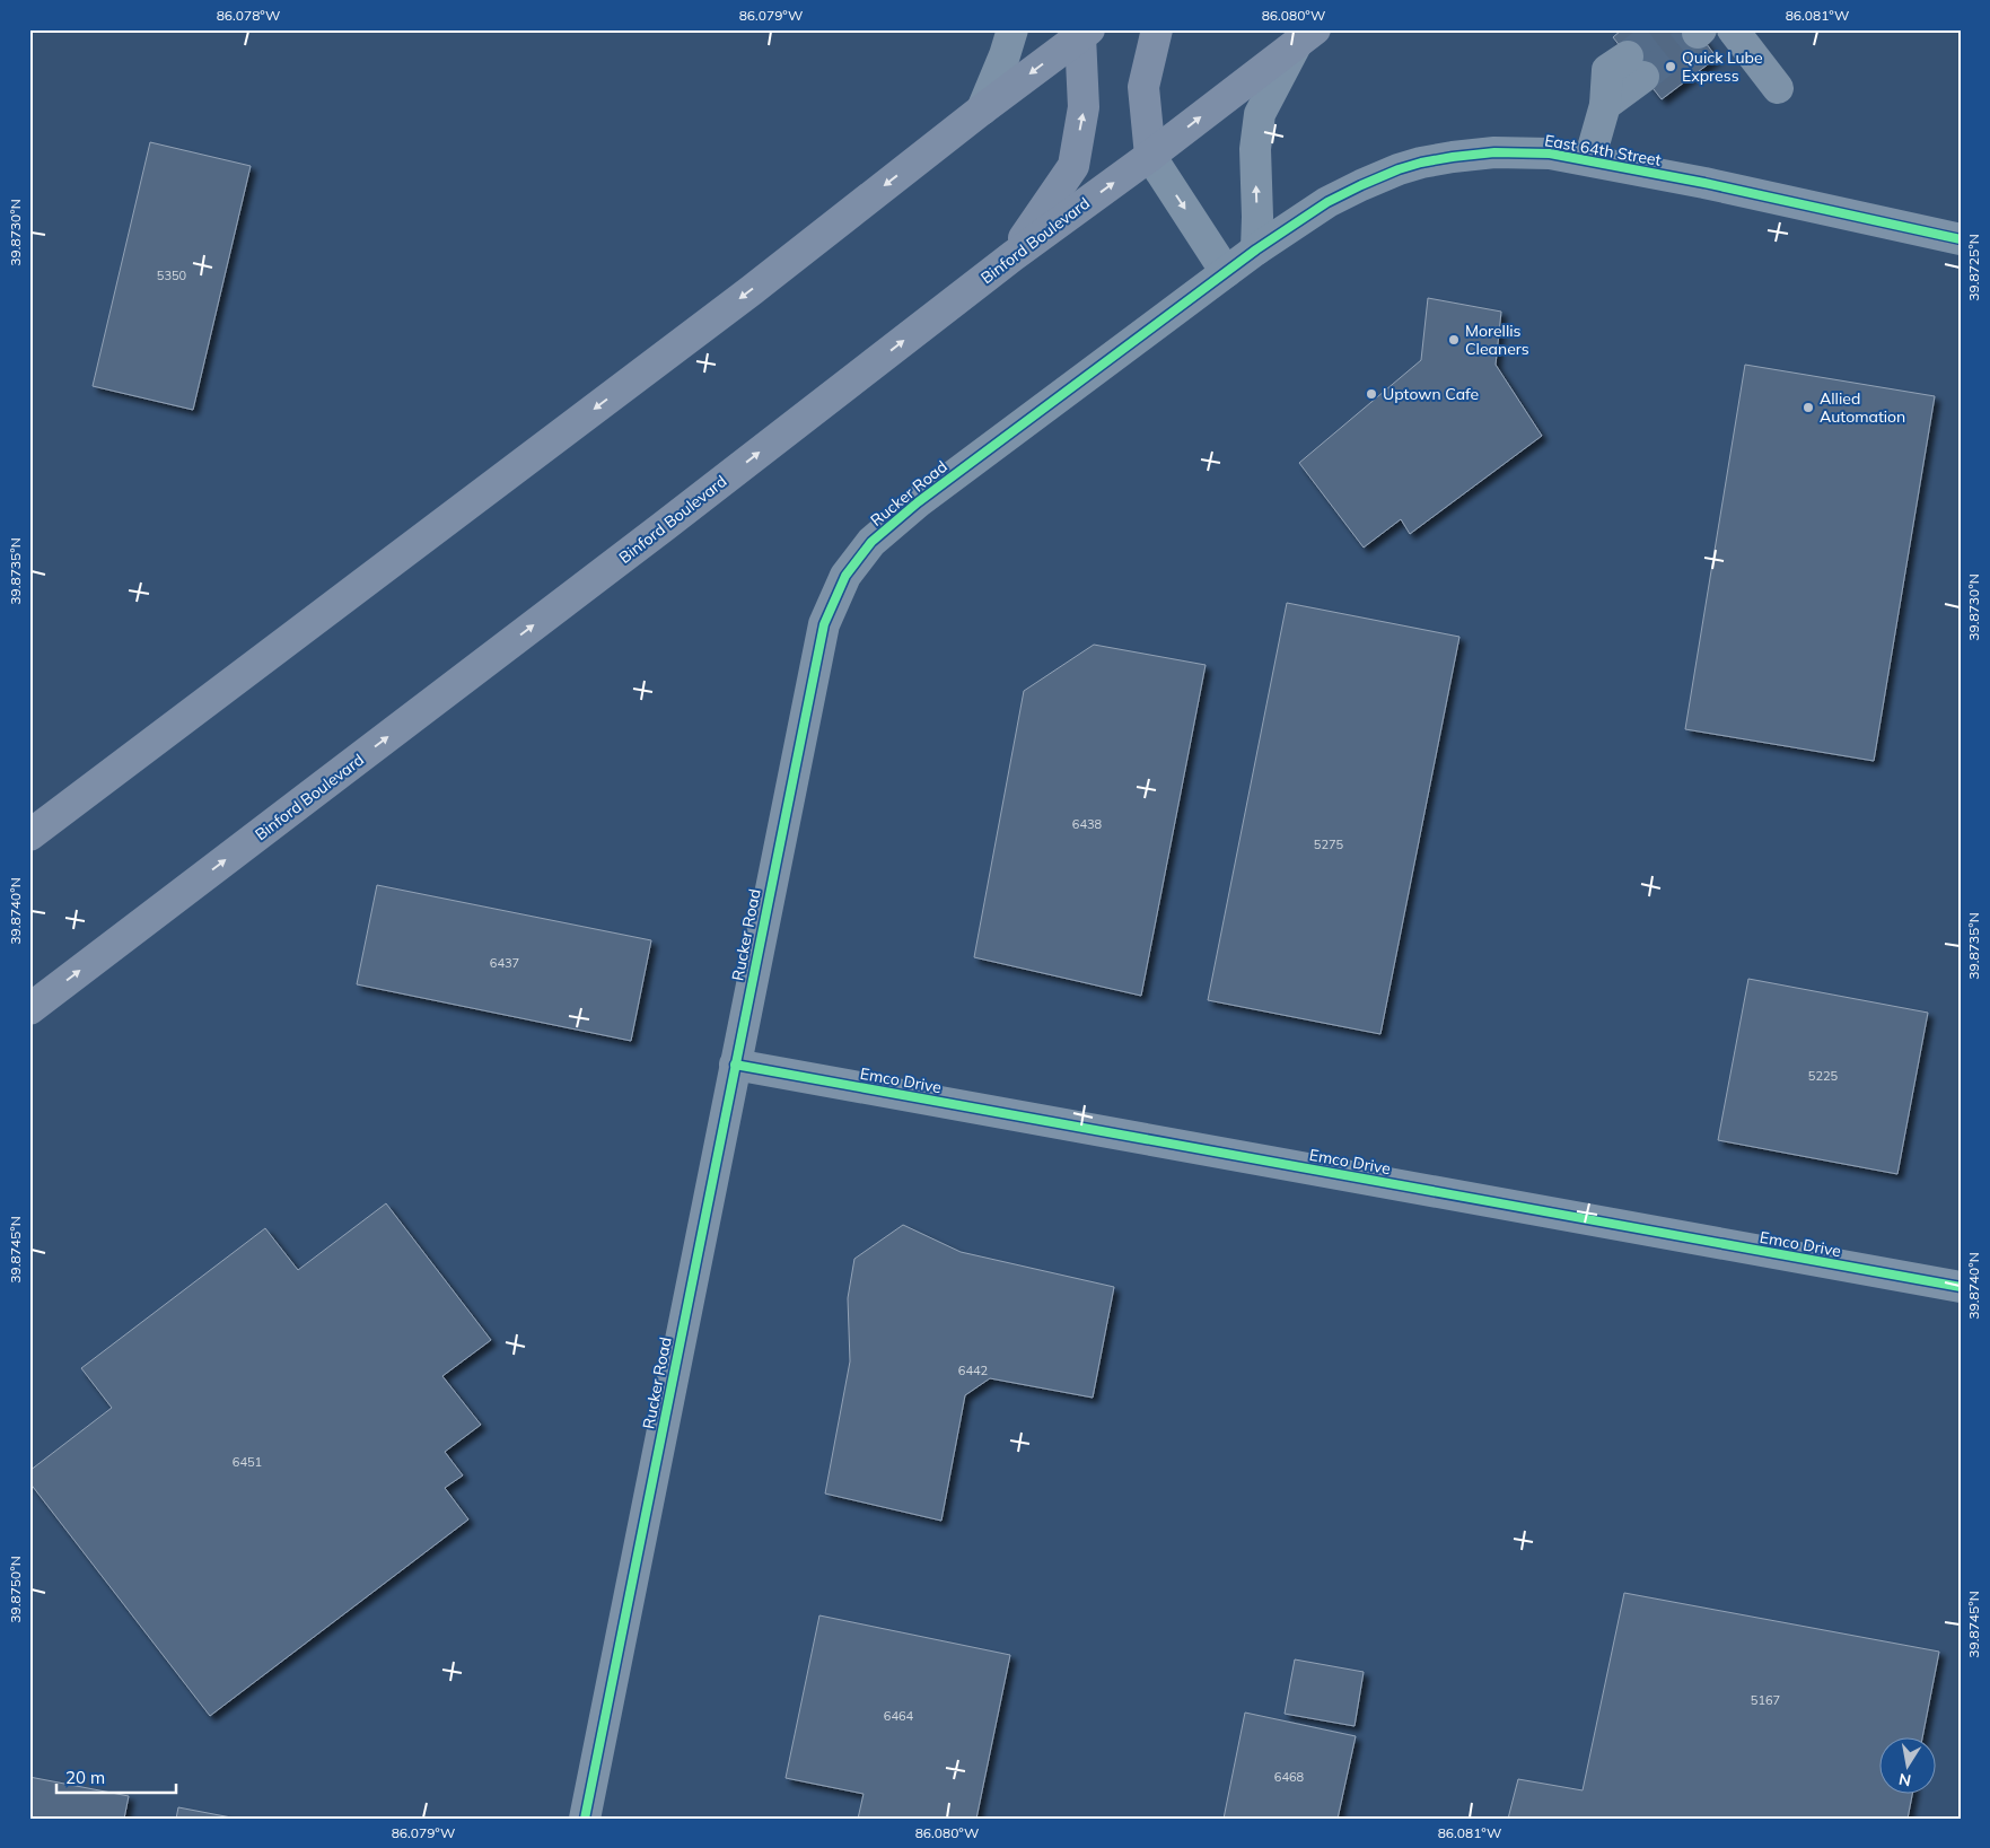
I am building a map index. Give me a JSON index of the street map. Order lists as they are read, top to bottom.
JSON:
{
  "streets": {
    "main road": ["Binford Boulevard"],
    "street": ["East 64th Street", "Rucker Road", "Emco Drive"]
  },
  "crossings": [
    ["East 64th Street", "Rucker Road"],
    ["Rucker Road", "Emco Drive"]
  ],
  "places": [
    "Quick Lube Express",
    "Morellis Cleaners",
    "Uptown Cafe",
    "Allied Automation"
  ],
  "house_numbers": [
    "5350",
    "6438",
    "5275",
    "6437",
    "5225",
    "6442",
    "6451",
    "5167",
    "6464",
    "6468"
  ],
  "scale_bar": "20 m",
  "north": "bottom",
  "coordinates": [
    "86.078°W",
    "86.079°W",
    "86.080°W",
    "86.081°W",
    "39.8730°N",
    "39.8725°N",
    "39.8735°N",
    "39.8740°N",
    "39.8745°N",
    "39.8750°N"
  ]
}
